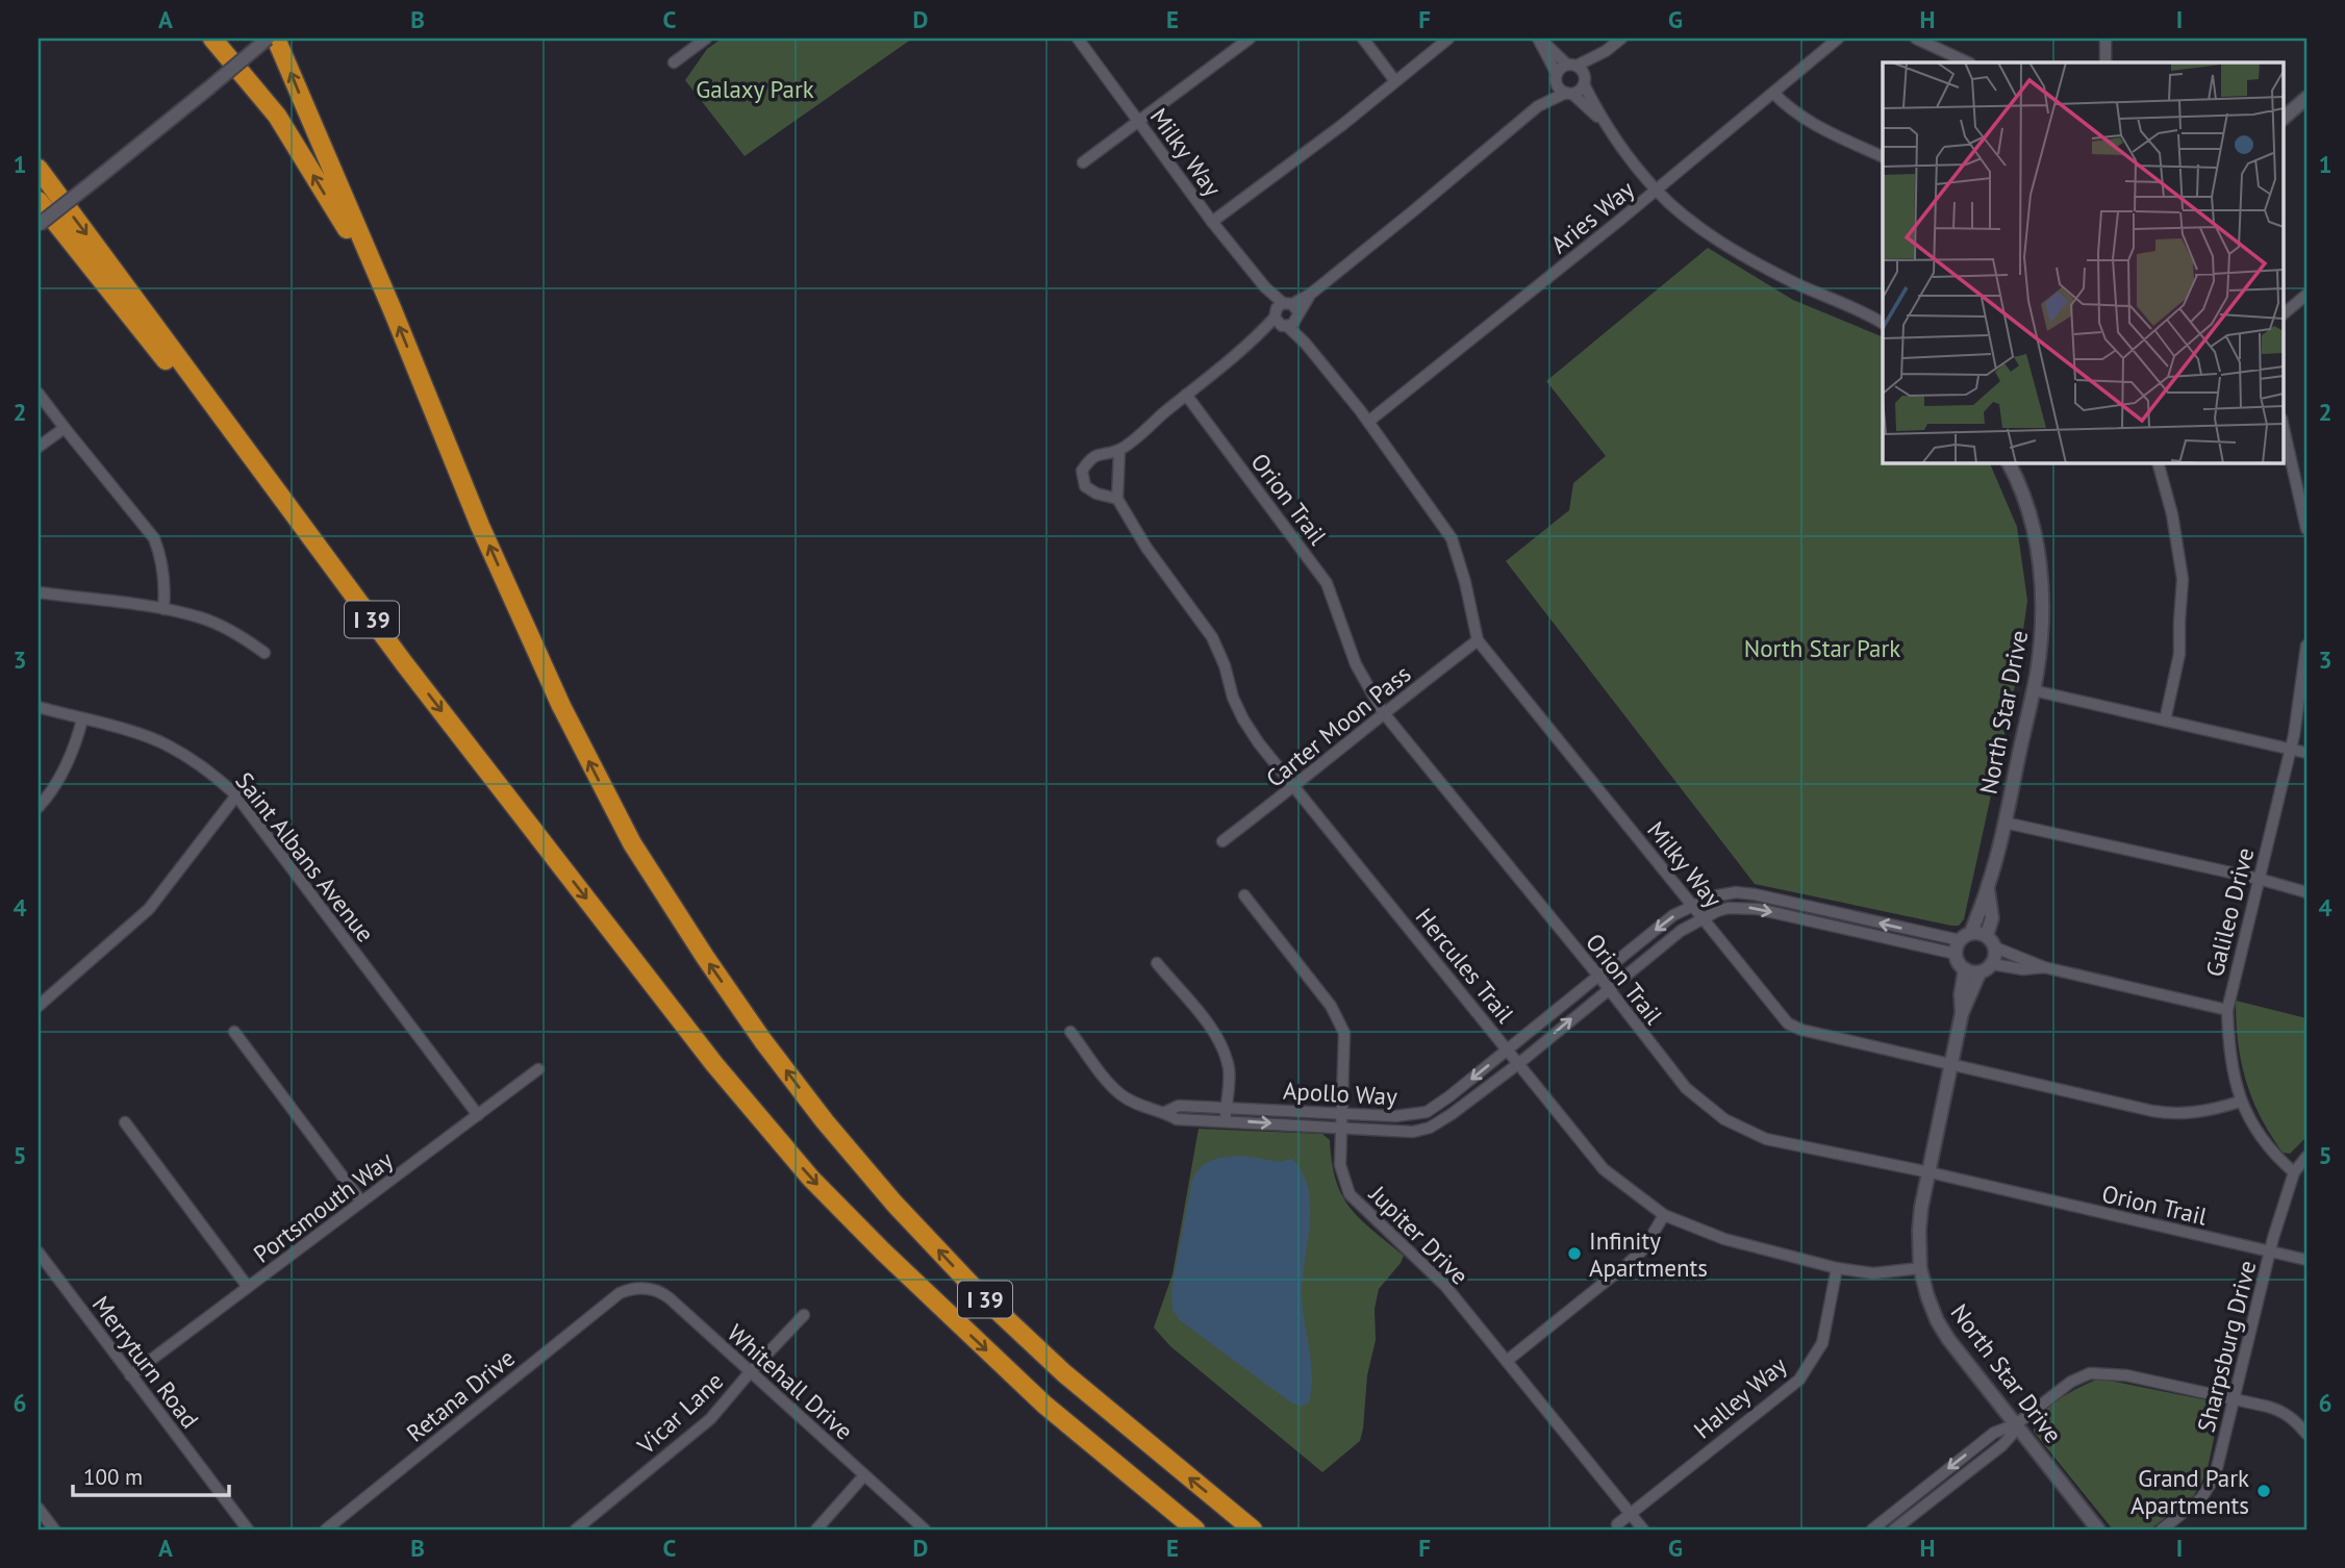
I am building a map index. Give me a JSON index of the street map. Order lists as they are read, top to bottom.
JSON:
{
  "streets": {
    "highway": ["I 39"],
    "street": [
      "Milky Way",
      "Aries Way",
      "Orion Trail",
      "North Star Drive",
      "Carter Moon Pass",
      "Saint Albans Avenue",
      "Galileo Drive",
      "Hercules Trail",
      "Apollo Way",
      "Portsmouth Way",
      "Jupiter Drive",
      "Sharpsburg Drive",
      "Merryturn Road",
      "Whitehall Drive",
      "Retana Drive",
      "Halley Way",
      "Vicar Lane"
    ]
  },
  "crossings": [
    ["Milky Way", "Aries Way"],
    ["Milky Way", "North Star Drive"],
    ["Milky Way", "Carter Moon Pass"],
    ["Milky Way", "Galileo Drive"],
    ["Milky Way", "Apollo Way"],
    ["Orion Trail", "North Star Drive"],
    ["Orion Trail", "Carter Moon Pass"],
    ["Orion Trail", "Apollo Way"],
    ["Orion Trail", "Sharpsburg Drive"],
    ["North Star Drive", "Hercules Trail"],
    ["North Star Drive", "Apollo Way"],
    ["Carter Moon Pass", "Hercules Trail"],
    ["Saint Albans Avenue", "Portsmouth Way"],
    ["Galileo Drive", "Sharpsburg Drive"],
    ["Hercules Trail", "Apollo Way"],
    ["Hercules Trail", "Halley Way"],
    ["Apollo Way", "Jupiter Drive"],
    ["Portsmouth Way", "Merryturn Road"],
    ["Jupiter Drive", "Halley Way"],
    ["Whitehall Drive", "Retana Drive"],
    ["Whitehall Drive", "Vicar Lane"]
  ],
  "parks": ["Galaxy Park", "North Star Park"],
  "places": ["Infinity Apartments", "Grand Park Apartments"],
  "scale_bar": "100 m",
  "grid": {
    "columns": [
      "A",
      "B",
      "C",
      "D",
      "E",
      "F",
      "G",
      "H",
      "I"
    ],
    "rows": [
      "1",
      "2",
      "3",
      "4",
      "5",
      "6"
    ]
  }
}
